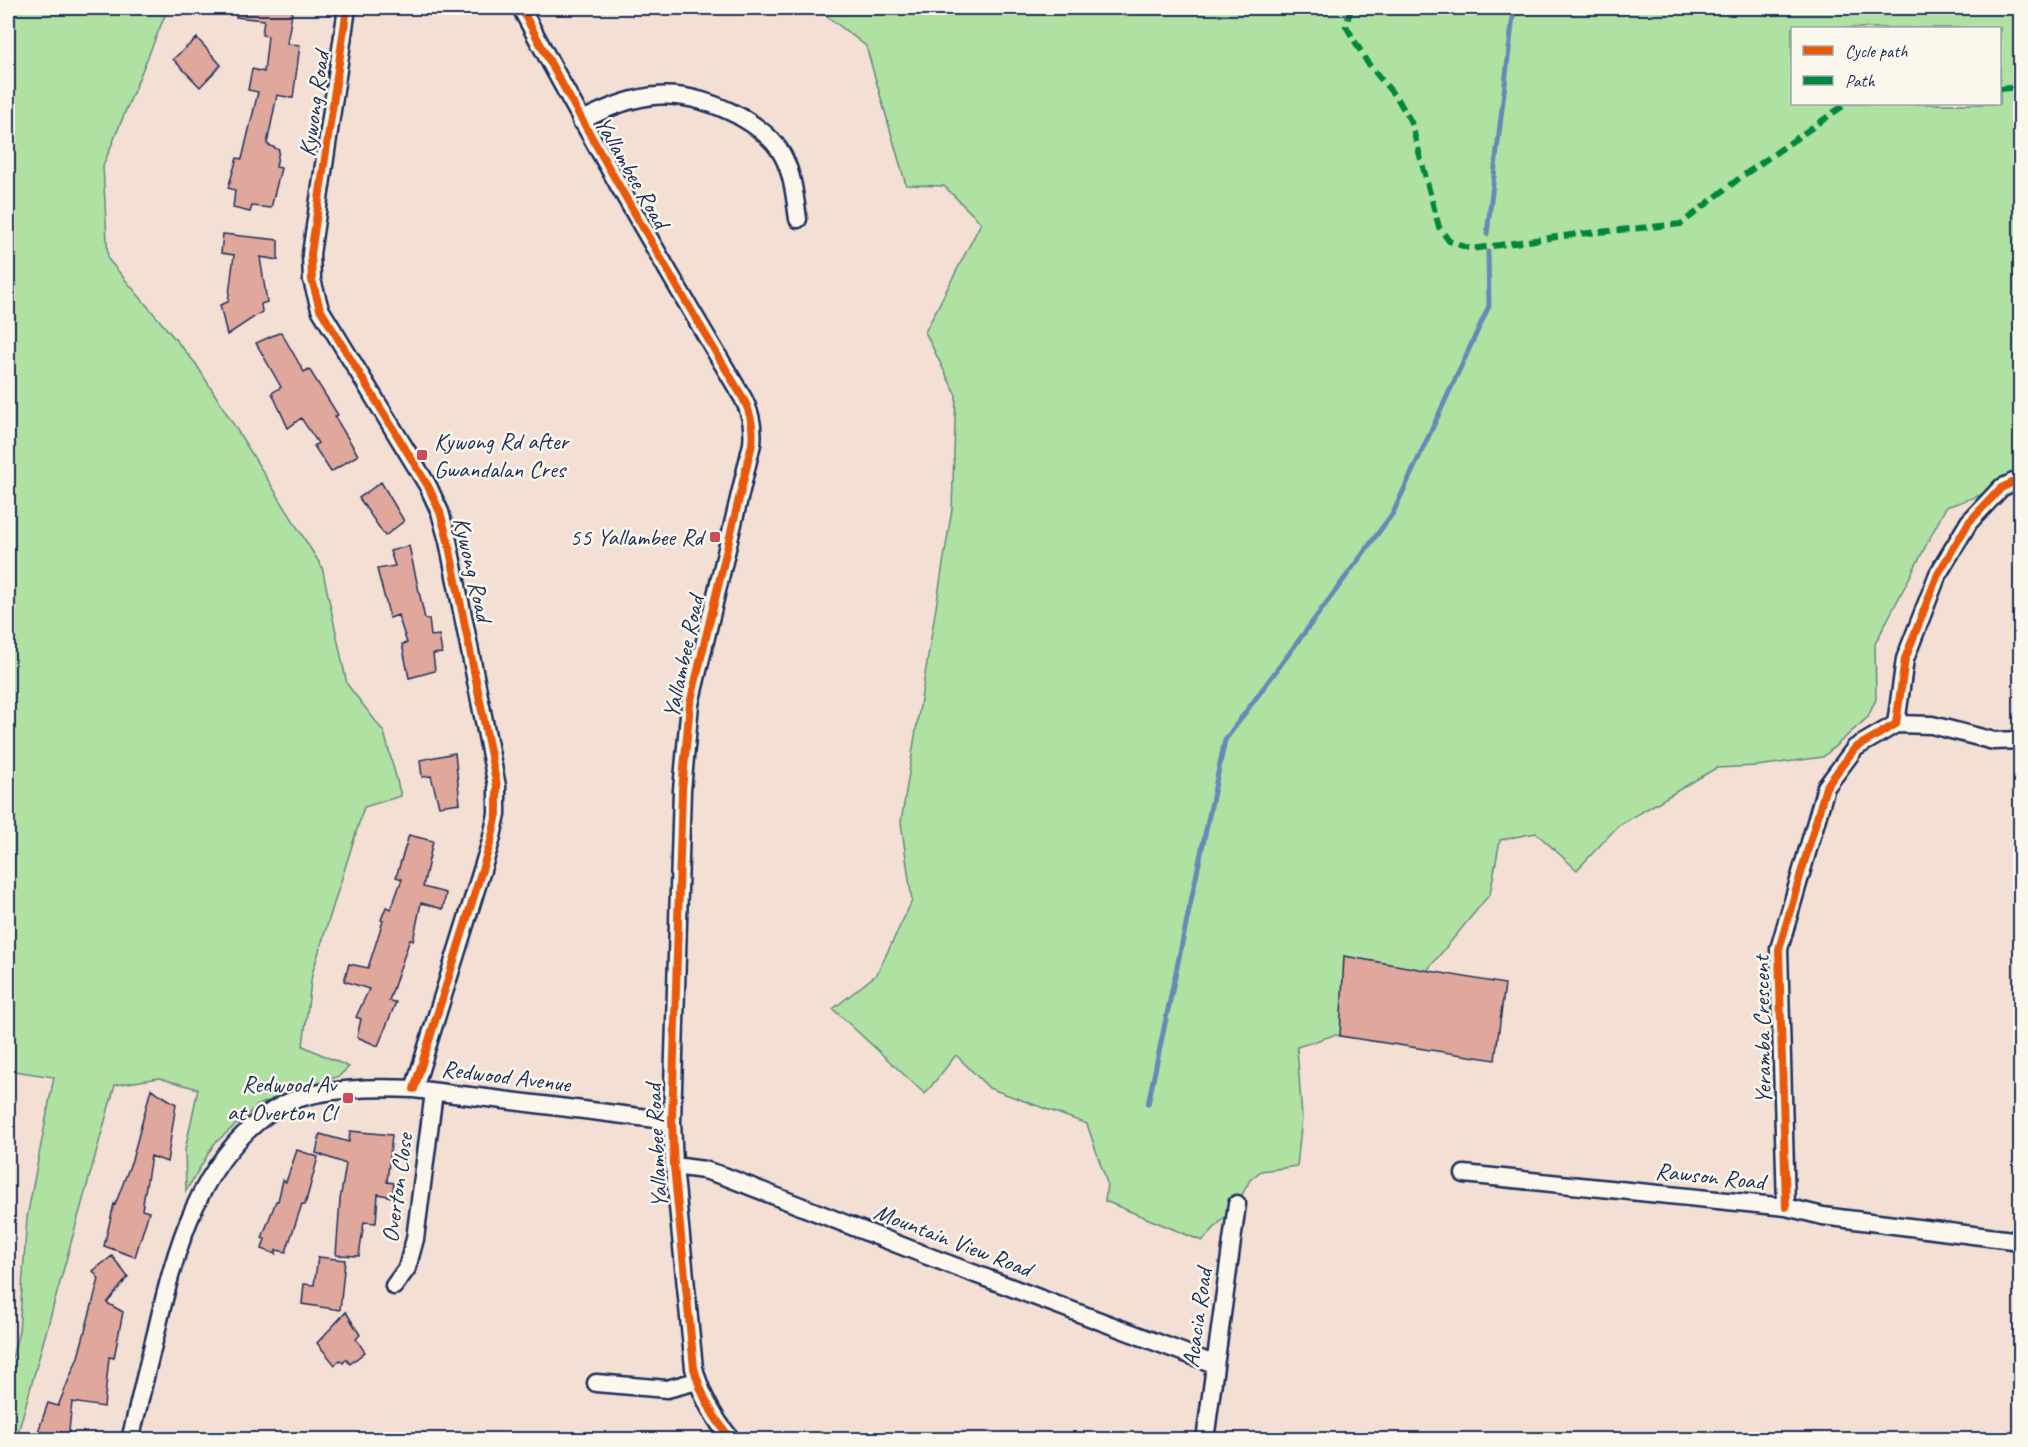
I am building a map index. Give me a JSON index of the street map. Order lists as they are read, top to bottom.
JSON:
{
  "streets": {
    "street": [
      "Kywong Road",
      "Yallambee Road",
      "Yeramba Crescent",
      "Redwood Avenue",
      "Rawson Road",
      "Overton Close",
      "Mountain View Road",
      "Acacia Road"
    ]
  },
  "crossings": [
    ["Kywong Road", "Redwood Avenue"],
    ["Yallambee Road", "Redwood Avenue"],
    ["Yallambee Road", "Mountain View Road"],
    ["Yeramba Crescent", "Rawson Road"],
    ["Redwood Avenue", "Overton Close"],
    ["Mountain View Road", "Acacia Road"]
  ],
  "places": {
    "transit": ["Kywong Rd after Gwandalan Cres", "55 Yallambee Rd", "Redwood Av at Overton Cl"]
  },
  "legend": ["Cycle path", "Path"]
}
